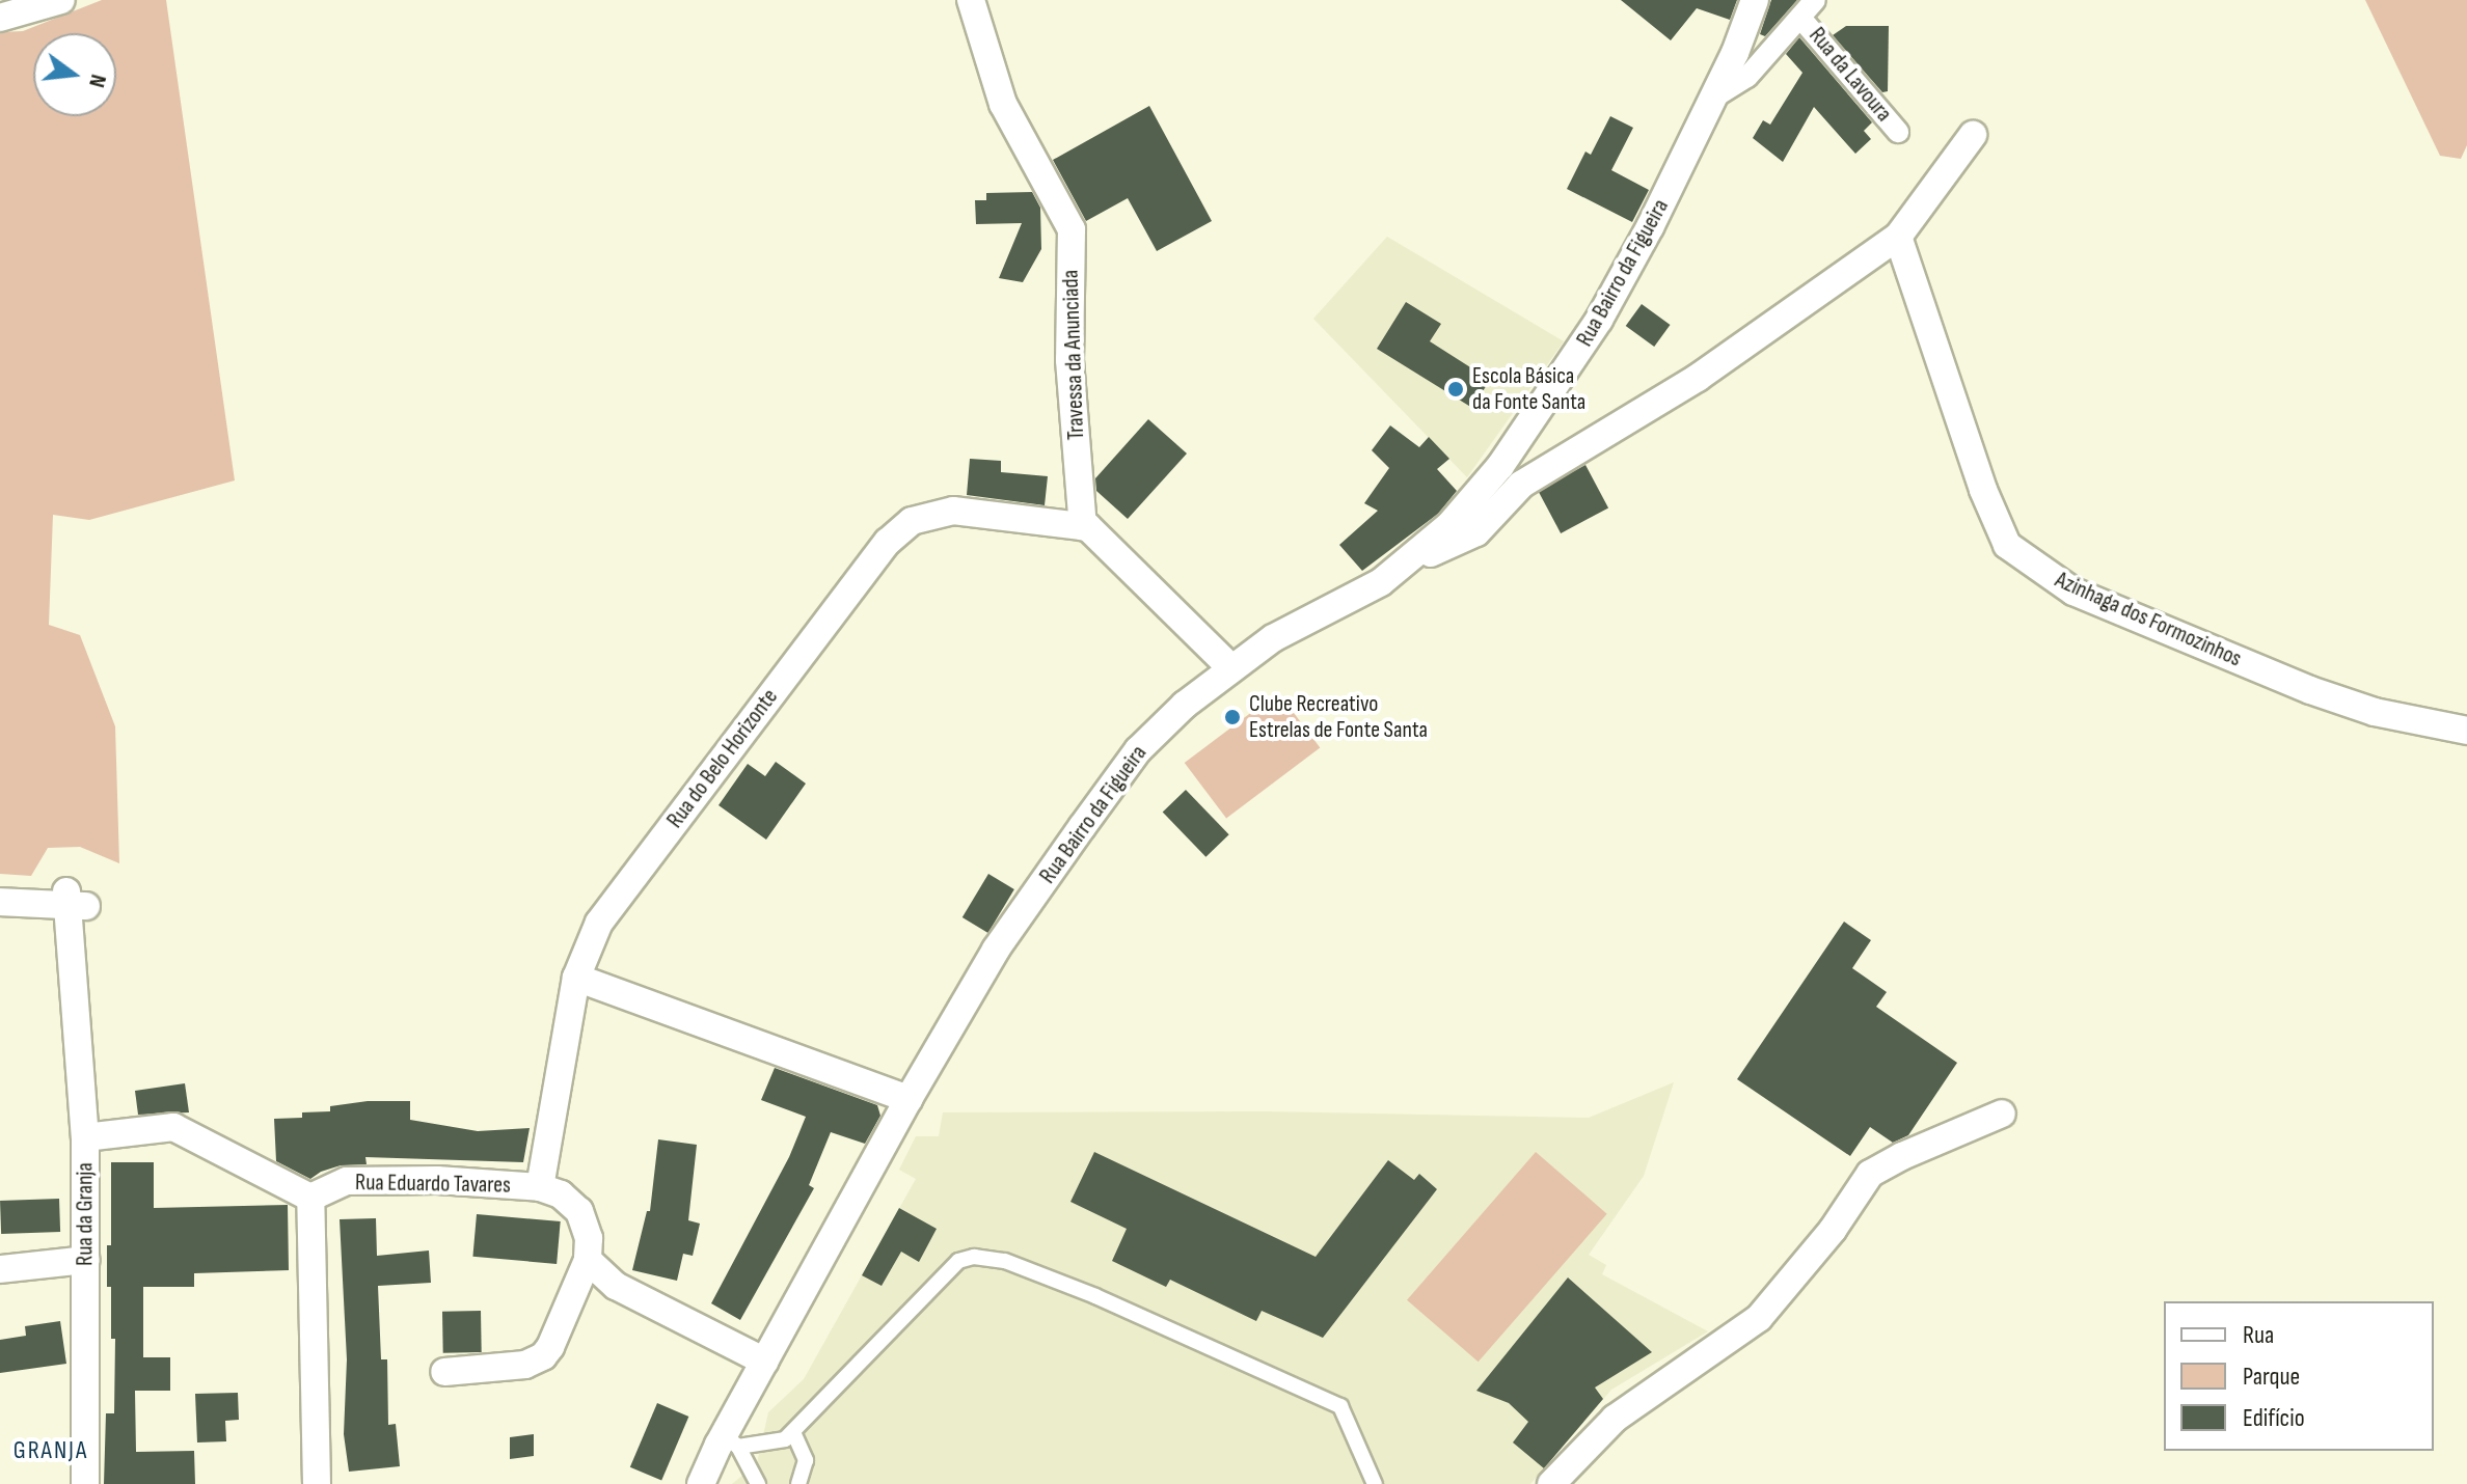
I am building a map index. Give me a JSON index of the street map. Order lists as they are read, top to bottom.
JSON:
{
  "streets": {
    "street": [
      "Rua da Lavoura",
      "Rua Bairro da Figueira",
      "Travessa da Anunciada",
      "Azinhaga dos Formozinhos",
      "Rua do Belo Horizonte",
      "Rua Eduardo Tavares",
      "Rua da Granja"
    ]
  },
  "crossings": [
    ["Rua da Lavoura", "Rua Bairro da Figueira"],
    ["Travessa da Anunciada", "Rua do Belo Horizonte"],
    ["Rua do Belo Horizonte", "Rua Eduardo Tavares"],
    ["Rua Eduardo Tavares", "Rua da Granja"]
  ],
  "districts": ["GRANJA"],
  "places": ["Escola Básica da Fonte Santa", "Clube Recreativo Estrelas de Fonte Santa"],
  "legend": ["Rua", "Parque", "Edifício"],
  "north": "right"
}
